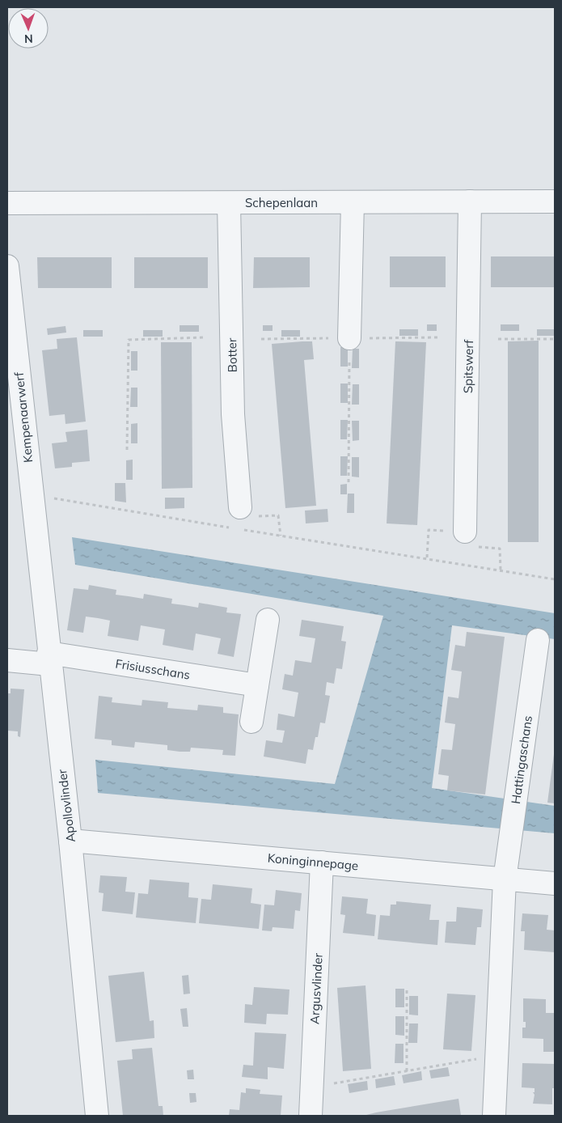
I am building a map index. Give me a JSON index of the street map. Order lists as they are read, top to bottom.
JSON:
{
  "streets": {
    "street": [
      "Schepenlaan",
      "Botter",
      "Spitswerf",
      "Kempenaarwerf",
      "Frisiusschans",
      "Hattingaschans",
      "Apollovlinder",
      "Koninginnepage",
      "Argusvlinder"
    ]
  },
  "crossings": [
    ["Schepenlaan", "Botter"],
    ["Schepenlaan", "Spitswerf"],
    ["Kempenaarwerf", "Apollovlinder"],
    ["Frisiusschans", "Apollovlinder"],
    ["Hattingaschans", "Koninginnepage"],
    ["Apollovlinder", "Koninginnepage"],
    ["Koninginnepage", "Argusvlinder"]
  ],
  "north": "bottom"
}
